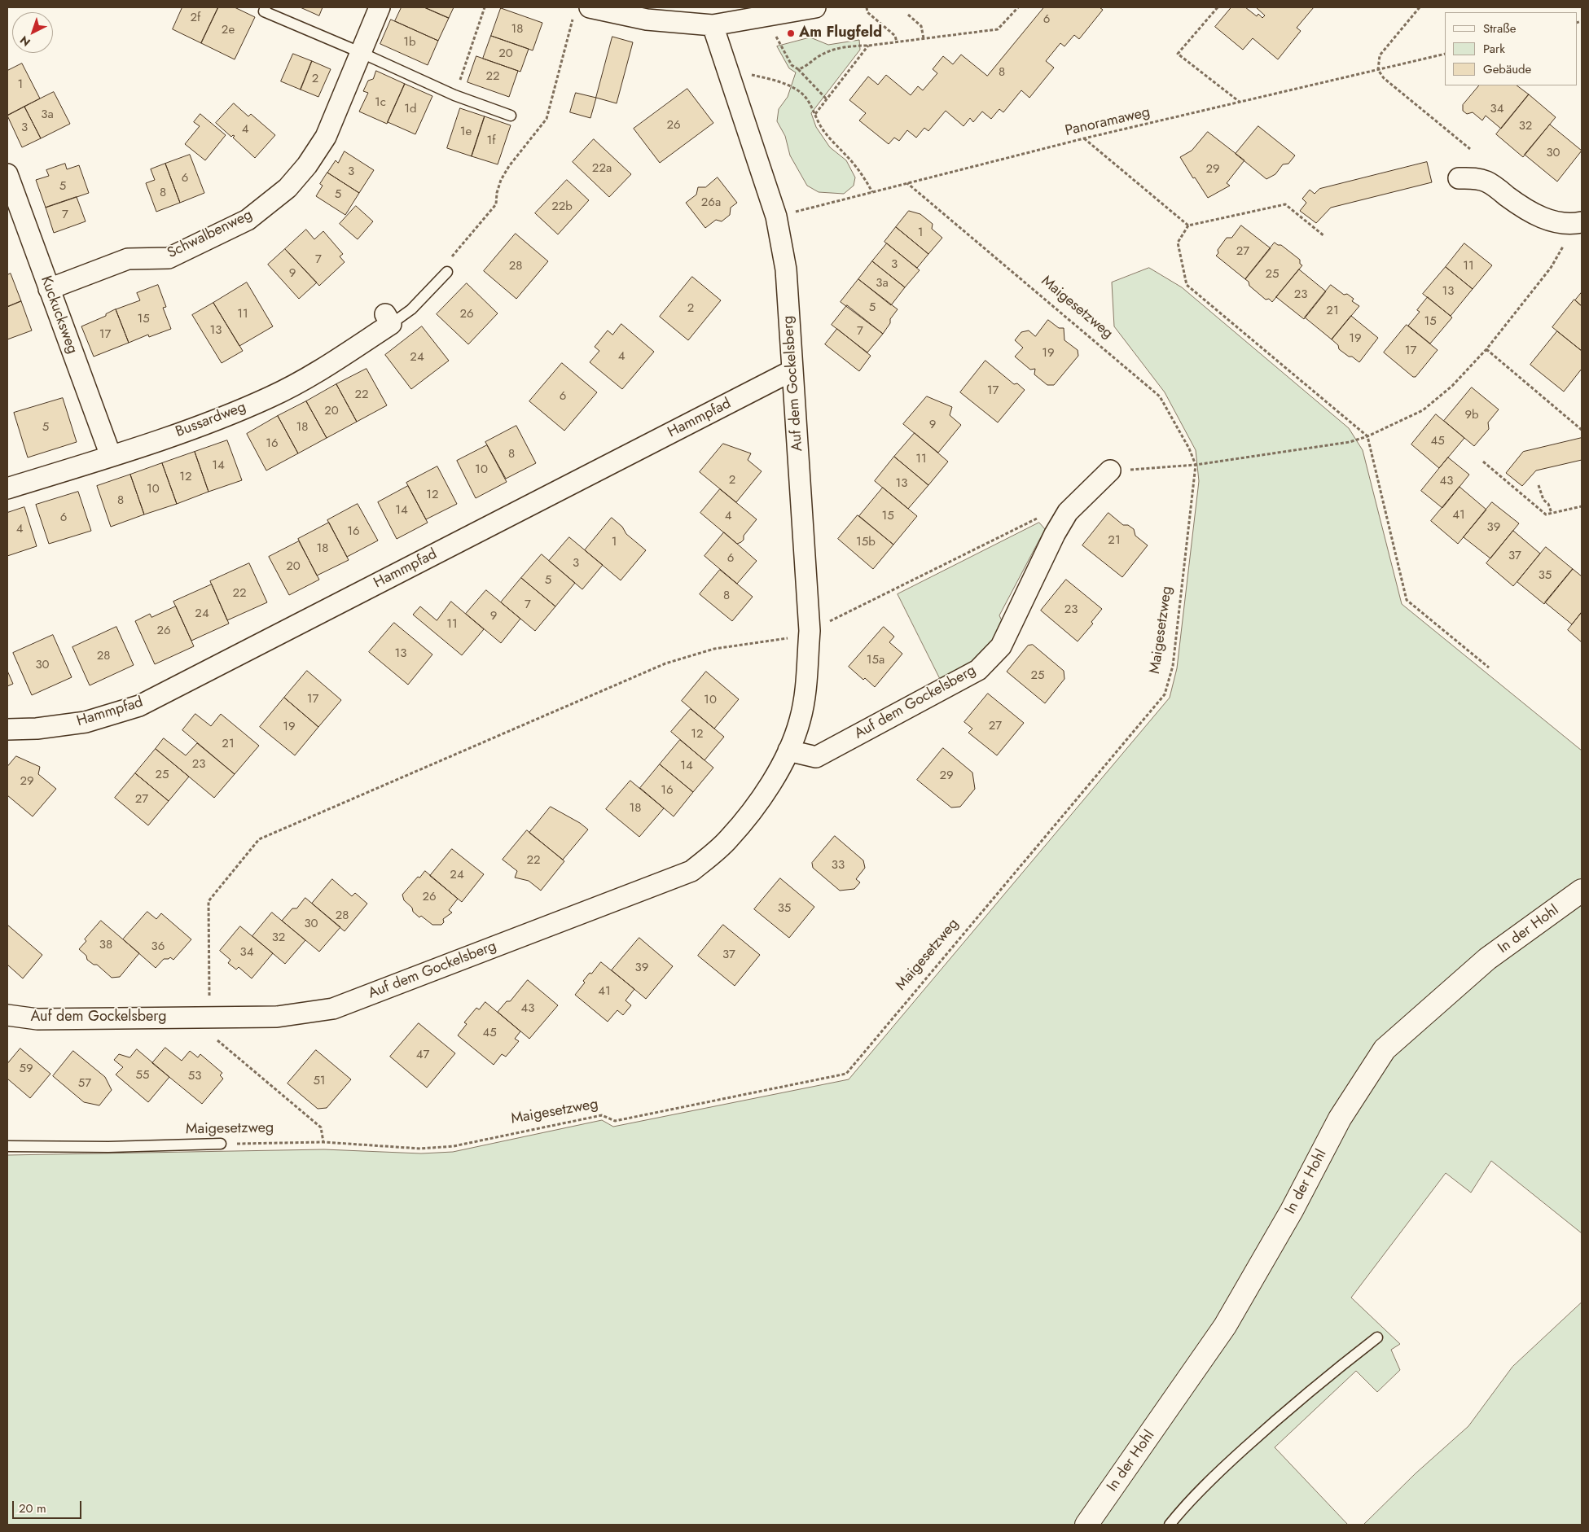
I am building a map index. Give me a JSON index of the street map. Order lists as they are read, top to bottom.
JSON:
{
  "streets": {
    "street": [
      "Schwalbenweg",
      "Kuckucksweg",
      "Auf dem Gockelsberg",
      "Hammpfad",
      "Bussardweg",
      "In der Hohl"
    ],
    "lane": ["Maigesetzweg"],
    "path": ["Panoramaweg"]
  },
  "crossings": [
    ["Panoramaweg", "Maigesetzweg"],
    ["Panoramaweg", "Auf dem Gockelsberg"],
    ["Schwalbenweg", "Kuckucksweg"],
    ["Kuckucksweg", "Bussardweg"],
    ["Auf dem Gockelsberg", "Hammpfad"]
  ],
  "places": ["Am Flugfeld"],
  "house_numbers": [
    "2f",
    "6",
    "18",
    "2e",
    "1b",
    "20",
    "8",
    "22",
    "2",
    "1",
    "1c",
    "1d",
    "34",
    "3a",
    "26",
    "32",
    "3",
    "4",
    "1e",
    "1f",
    "30",
    "22a",
    "29",
    "3",
    "6",
    "5",
    "8",
    "5",
    "26a",
    "22b",
    "7",
    "1",
    "27",
    "7",
    "3",
    "28",
    "11",
    "9",
    "25",
    "3a",
    "13",
    "23",
    "5",
    "2",
    "21",
    "11",
    "26",
    "15",
    "15",
    "13",
    "7",
    "17",
    "19",
    "17",
    "19",
    "4",
    "24",
    "17",
    "22",
    "6",
    "20",
    "9b",
    "9",
    "5",
    "18",
    "45",
    "16",
    "8",
    "11",
    "14",
    "10",
    "12",
    "2",
    "43",
    "13",
    "10",
    "12",
    "8",
    "14",
    "41",
    "4",
    "15",
    "6",
    "39",
    "4",
    "16",
    "21",
    "1",
    "15b",
    "18",
    "37",
    "6",
    "3",
    "20",
    "35",
    "5",
    "22",
    "8",
    "7",
    "23",
    "24",
    "9",
    "11",
    "26",
    "13",
    "28",
    "15a",
    "30",
    "25",
    "17",
    "10",
    "27",
    "19",
    "12",
    "21",
    "23",
    "14",
    "25",
    "29",
    "29",
    "16",
    "27",
    "18",
    "22",
    "33",
    "24",
    "26",
    "35",
    "28",
    "30",
    "32",
    "38",
    "36",
    "34",
    "37",
    "39",
    "41",
    "43",
    "45",
    "47",
    "59",
    "55",
    "53",
    "51",
    "57"
  ],
  "legend": ["Straße", "Park", "Gebäude"],
  "scale_bar": "20 m",
  "north": "bottom left"
}
